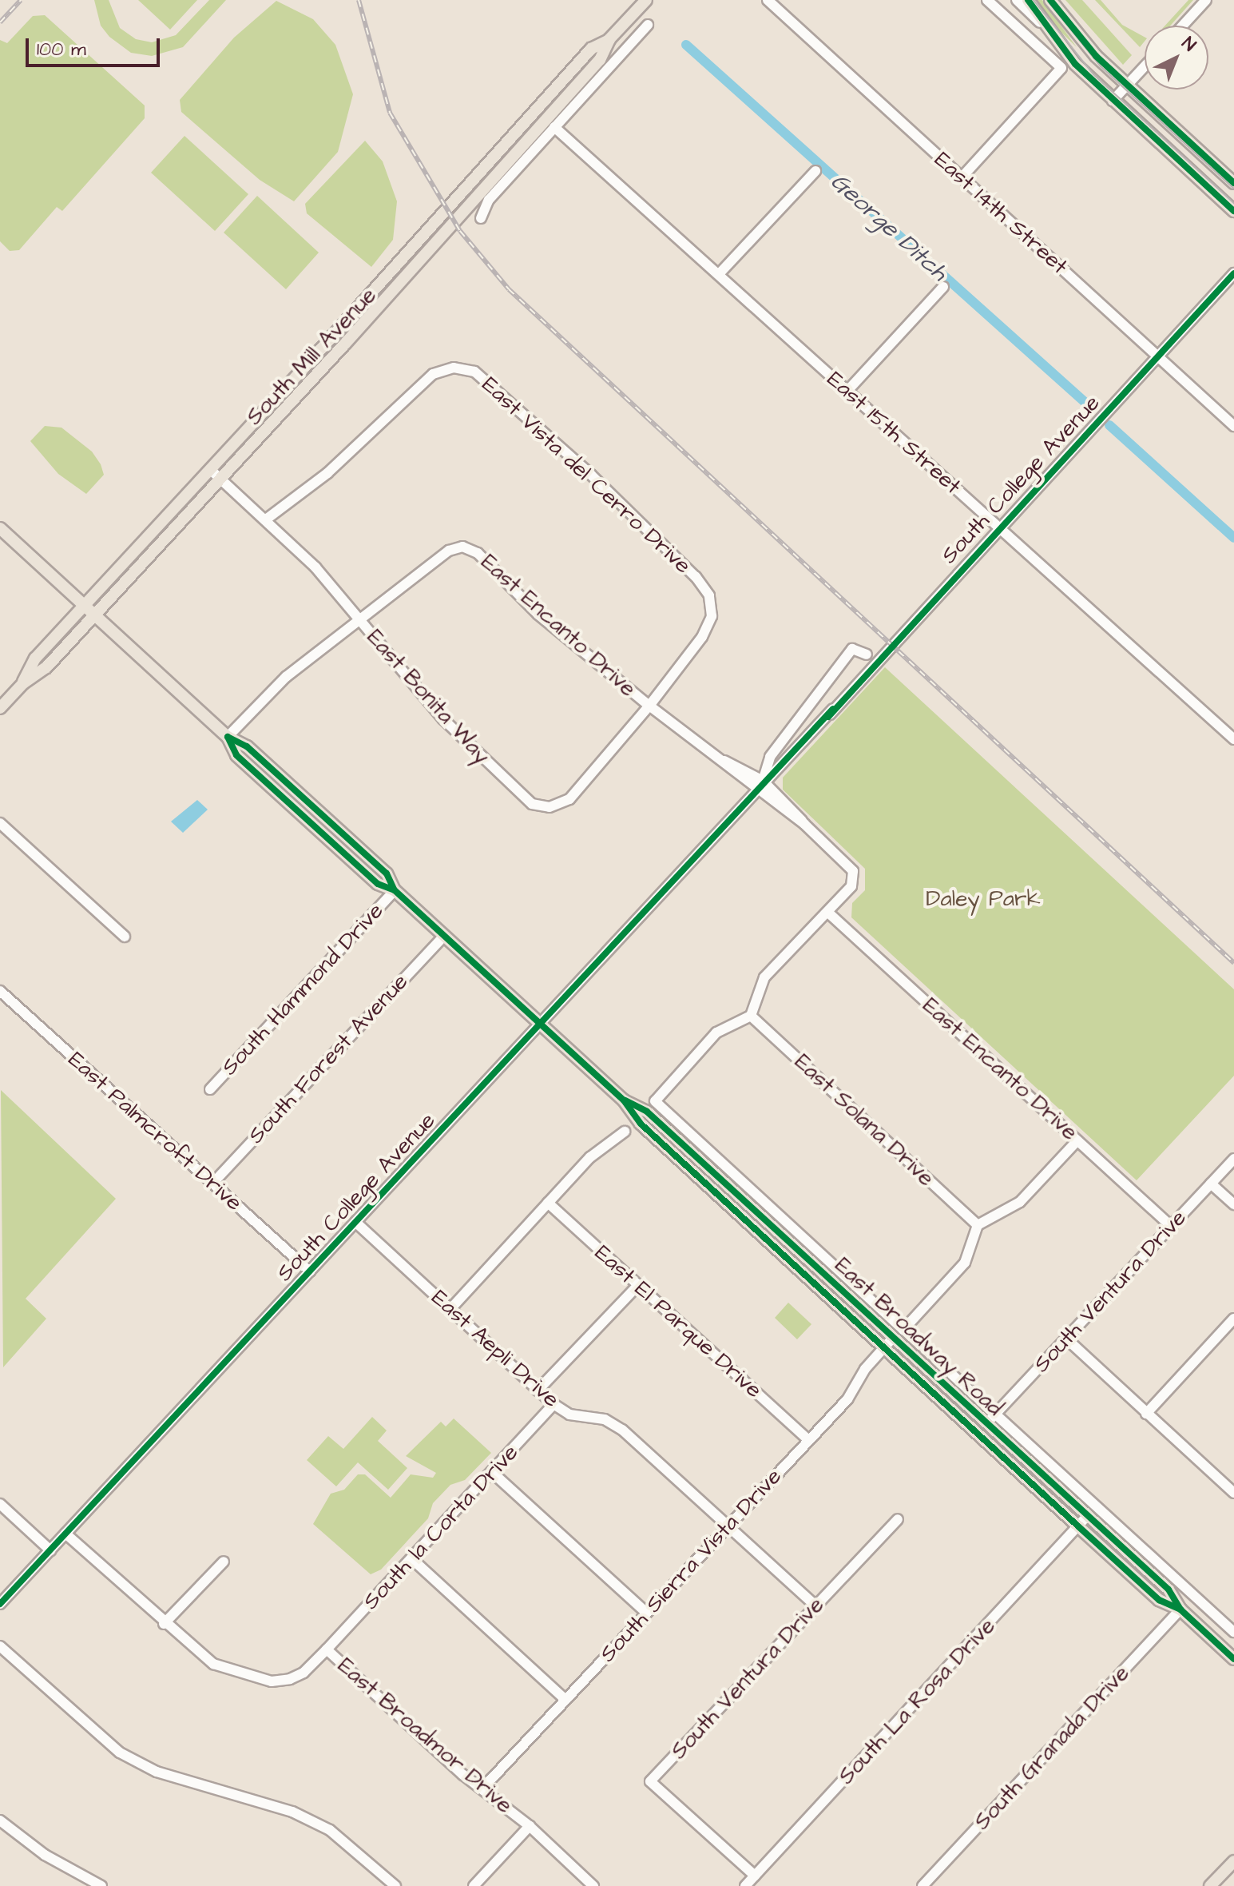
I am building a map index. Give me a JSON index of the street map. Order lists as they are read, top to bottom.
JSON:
{
  "streets": {
    "main road": ["South Mill Avenue", "East Broadway Road"],
    "street": [
      "East 14th Street",
      "East 15th Street",
      "East Vista del Cerro Drive",
      "South College Avenue",
      "East Encanto Drive",
      "East Bonita Way",
      "South Hammond Drive",
      "South Forest Avenue",
      "East Solana Drive",
      "East Palmcroft Drive",
      "South Ventura Drive",
      "East El Parque Drive",
      "East Aepli Drive",
      "South la Corta Drive",
      "South Sierra Vista Drive",
      "South La Rosa Drive",
      "East Broadmor Drive",
      "South Granada Drive"
    ]
  },
  "crossings": [
    ["East 14th Street", "South College Avenue"],
    ["South Mill Avenue", "East Bonita Way"],
    ["South Mill Avenue", "East Broadway Road"],
    ["East 15th Street", "South College Avenue"],
    ["East Vista del Cerro Drive", "East Encanto Drive"],
    ["East Vista del Cerro Drive", "East Bonita Way"],
    ["South College Avenue", "East Encanto Drive"],
    ["South College Avenue", "East Palmcroft Drive"],
    ["South College Avenue", "East Broadway Road"],
    ["South College Avenue", "East Aepli Drive"],
    ["South College Avenue", "East Broadmor Drive"],
    ["East Encanto Drive", "East Bonita Way"],
    ["East Encanto Drive", "South Ventura Drive"],
    ["South Hammond Drive", "East Broadway Road"],
    ["South Forest Avenue", "East Palmcroft Drive"],
    ["South Forest Avenue", "East Broadway Road"],
    ["South Ventura Drive", "East Broadway Road"],
    ["South Ventura Drive", "East Aepli Drive"],
    ["South Ventura Drive", "South La Rosa Drive"],
    ["East El Parque Drive", "South Sierra Vista Drive"],
    ["East Broadway Road", "South Sierra Vista Drive"],
    ["East Broadway Road", "South La Rosa Drive"],
    ["East Broadway Road", "South Granada Drive"],
    ["East Aepli Drive", "South la Corta Drive"],
    ["East Aepli Drive", "South Sierra Vista Drive"],
    ["South la Corta Drive", "East Broadmor Drive"],
    ["South Sierra Vista Drive", "East Broadmor Drive"]
  ],
  "water": ["George Ditch"],
  "parks": ["Daley Park"],
  "scale_bar": "100 m",
  "north": "top right"
}
